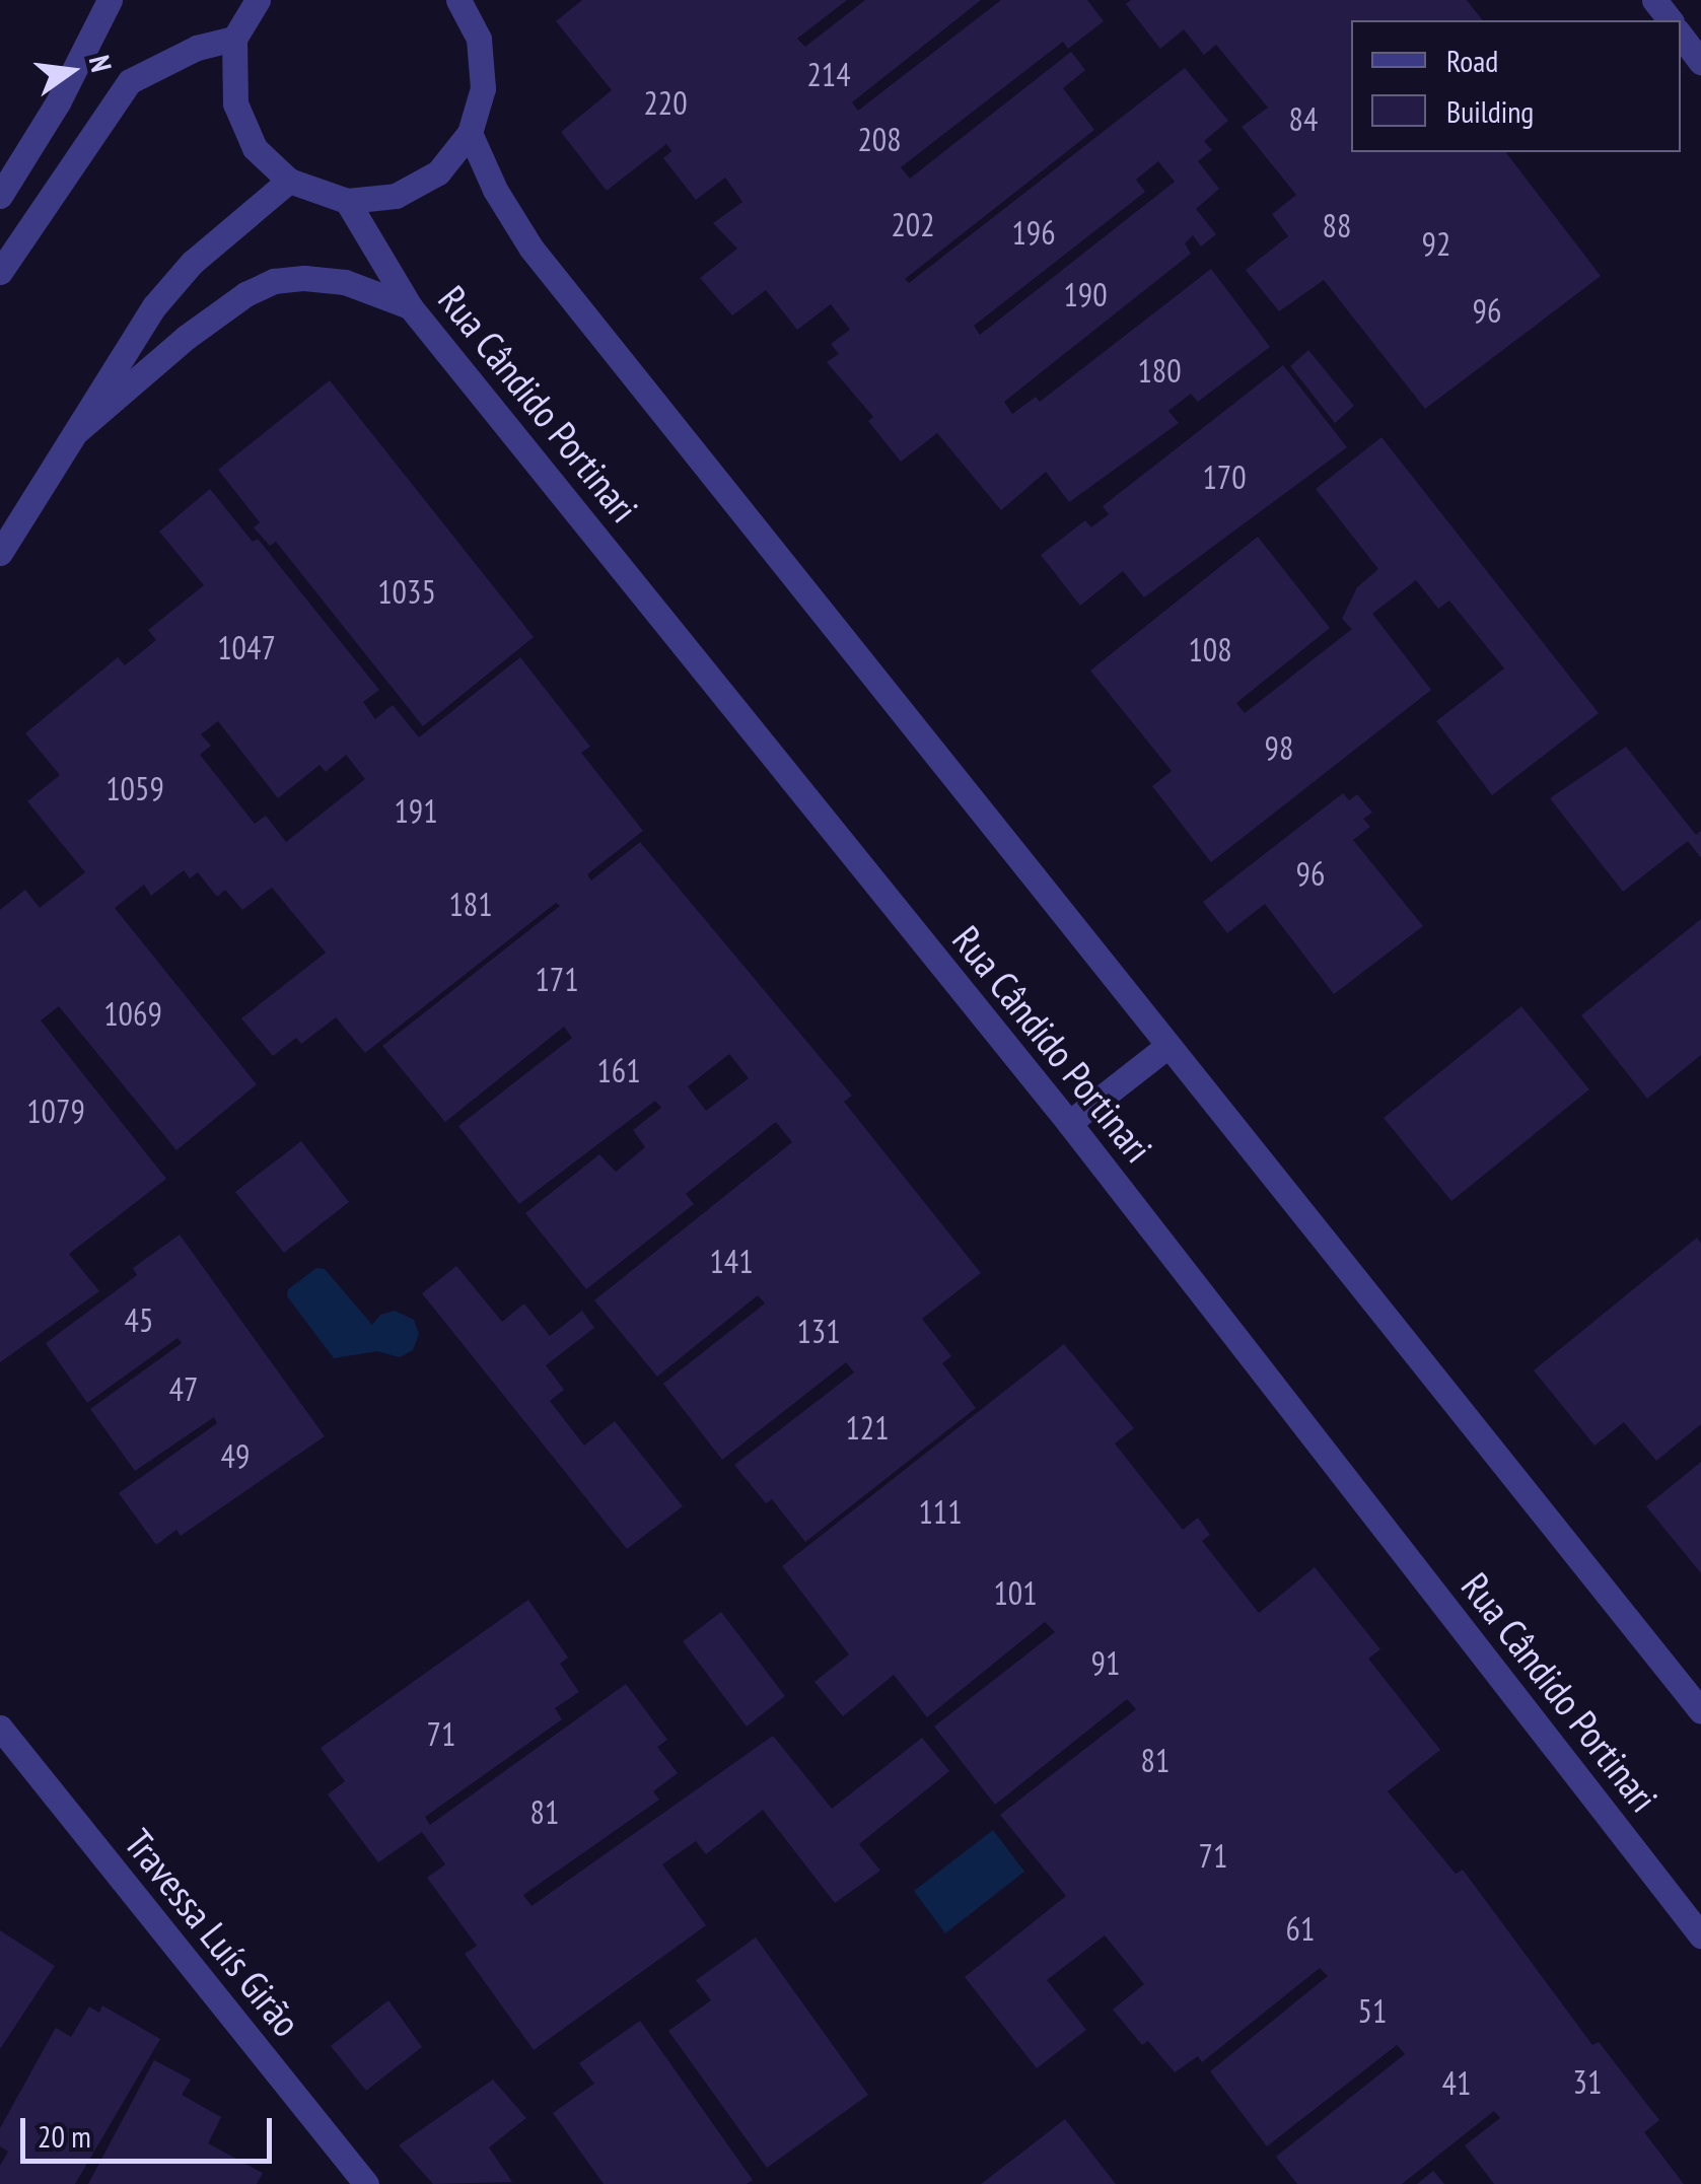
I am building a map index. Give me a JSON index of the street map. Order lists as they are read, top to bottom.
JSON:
{
  "streets": {
    "street": ["Rua Cândido Portinari", "Travessa Luís Girão"]
  },
  "house_numbers": [
    "214",
    "220",
    "84",
    "208",
    "202",
    "88",
    "196",
    "92",
    "190",
    "96",
    "180",
    "170",
    "1035",
    "1047",
    "108",
    "98",
    "1059",
    "191",
    "96",
    "181",
    "171",
    "1069",
    "161",
    "1079",
    "141",
    "45",
    "131",
    "47",
    "121",
    "49",
    "111",
    "101",
    "91",
    "71",
    "81",
    "81",
    "71",
    "61",
    "51",
    "31",
    "41"
  ],
  "legend": ["Road", "Building"],
  "scale_bar": "20 m",
  "north": "right"
}
